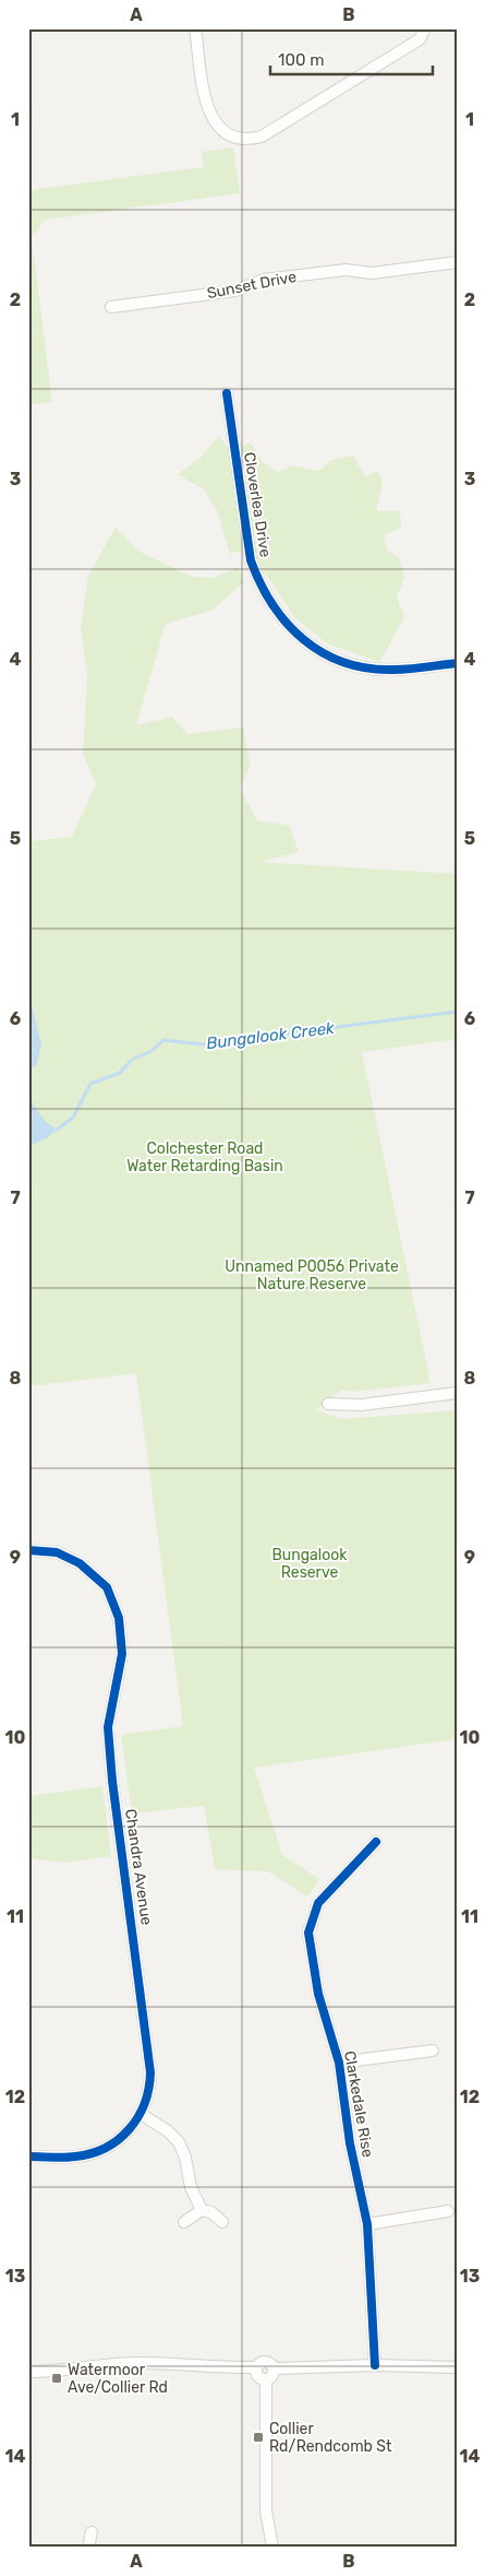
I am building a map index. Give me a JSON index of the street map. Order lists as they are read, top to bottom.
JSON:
{
  "streets": {
    "street": [
      "Sunset Drive",
      "Cloverlea Drive",
      "Chandra Avenue",
      "Clarkedale Rise"
    ]
  },
  "water": ["Bungalook Creek"],
  "parks": ["Colchester Road Water Retarding Basin", "Unnamed P0056 Private Nature Reserve", "Bungalook Reserve"],
  "places": {
    "transit": ["Watermoor Ave/Collier Rd", "Collier Rd/Rendcomb St"]
  },
  "scale_bar": "100 m",
  "grid": {
    "columns": ["A", "B"],
    "rows": [
      "1",
      "2",
      "3",
      "4",
      "5",
      "6",
      "7",
      "8",
      "9",
      "10",
      "11",
      "12",
      "13",
      "14"
    ]
  }
}
